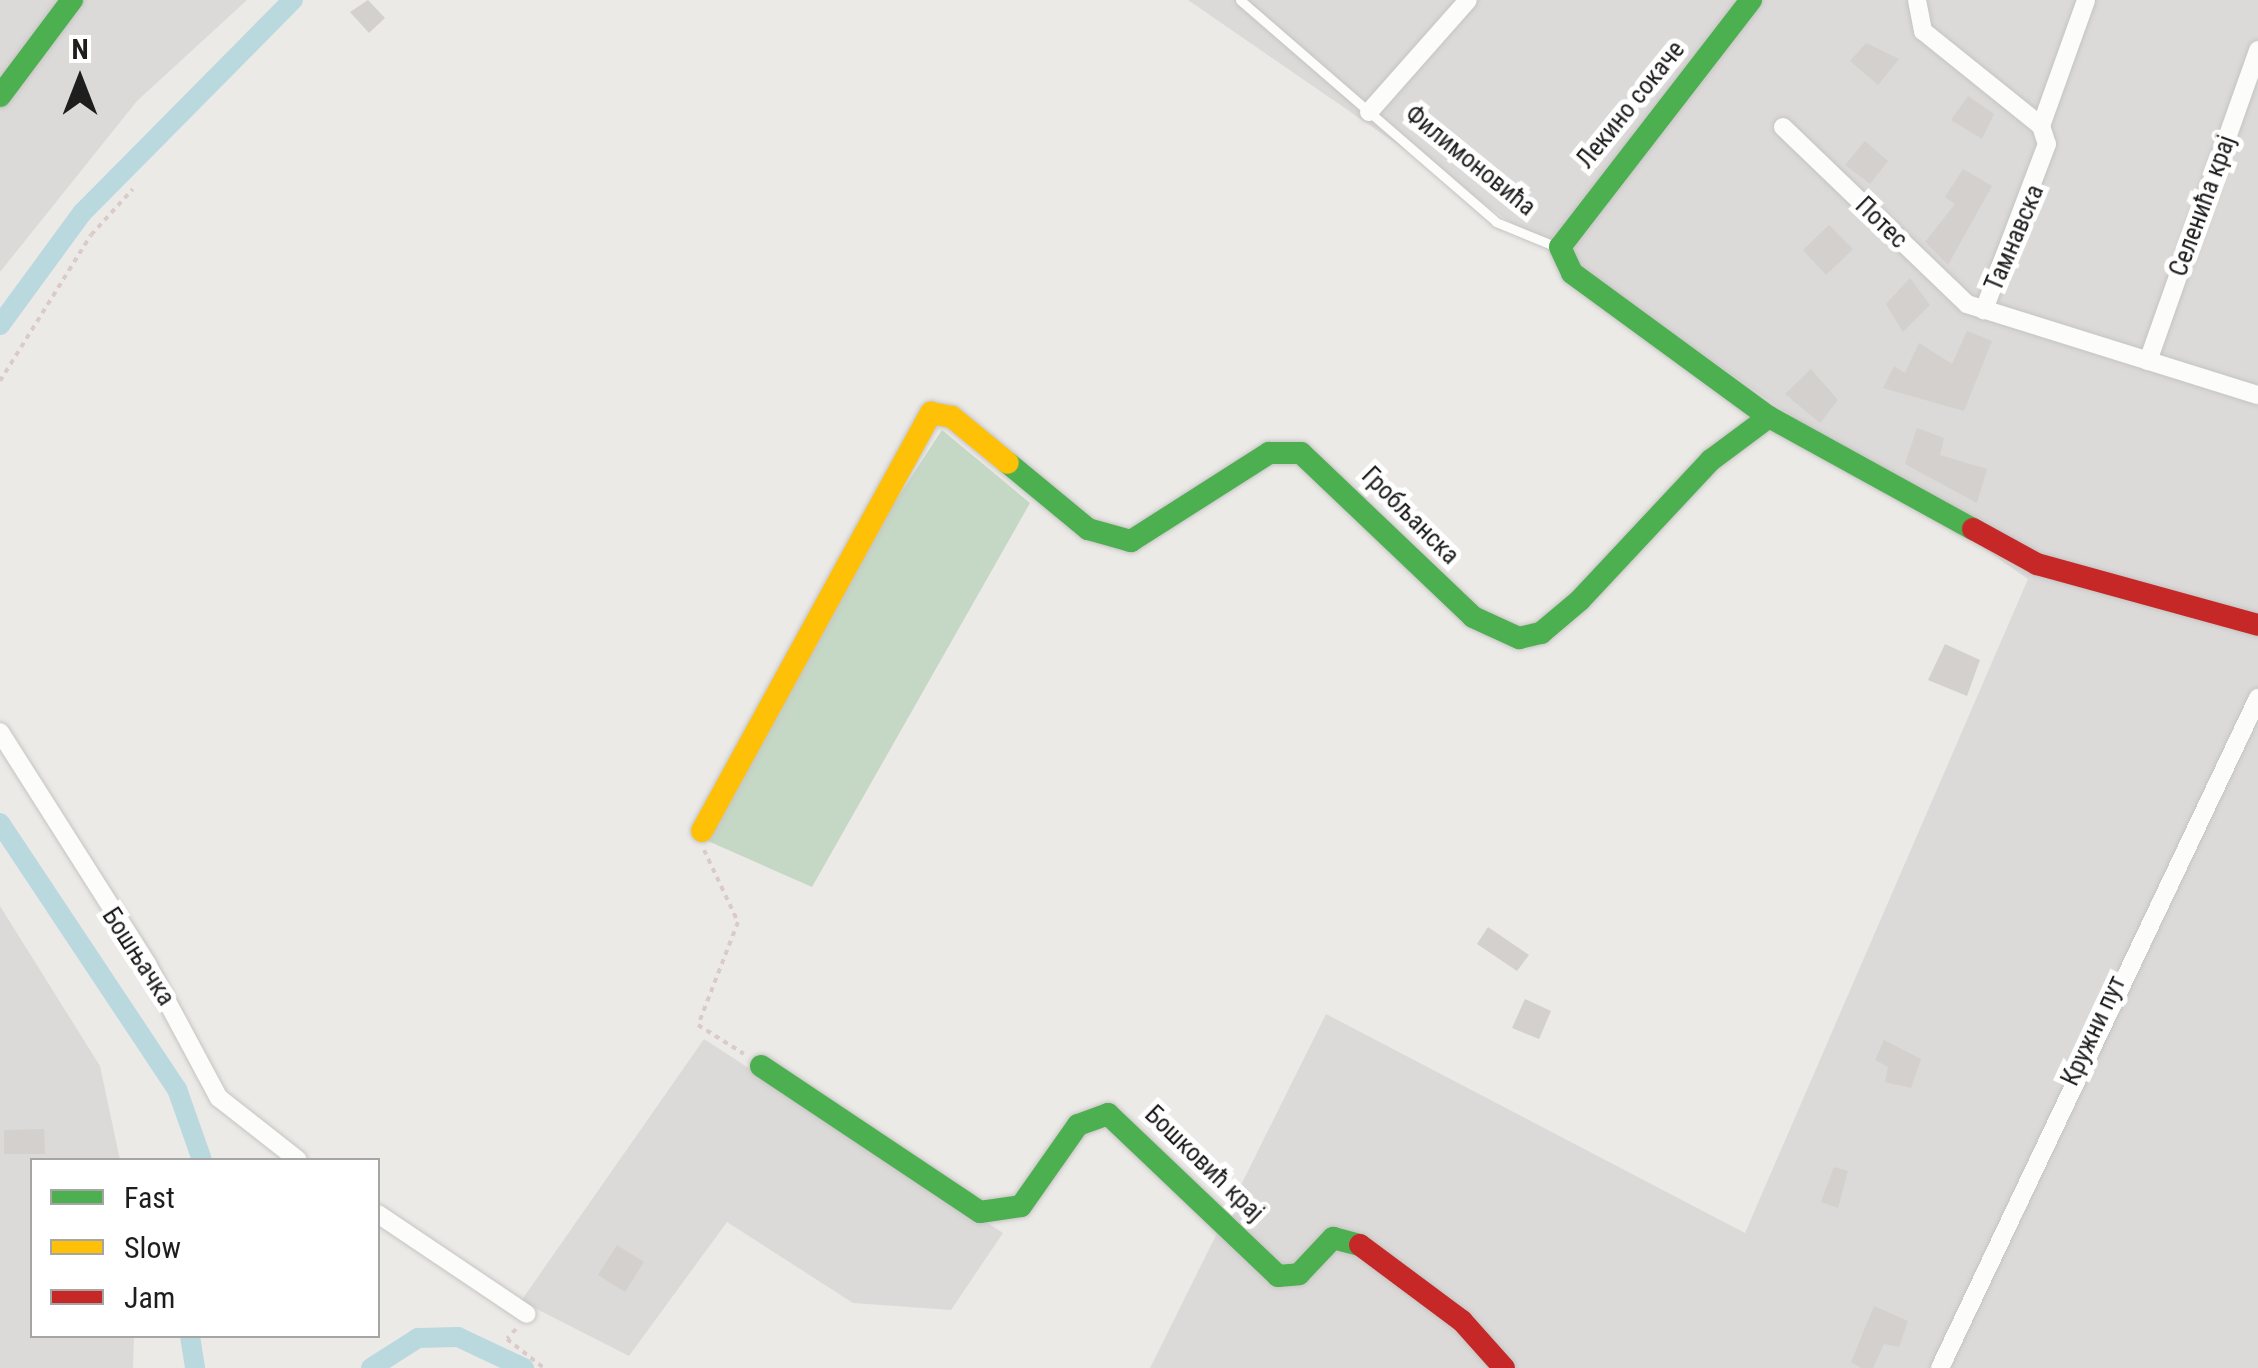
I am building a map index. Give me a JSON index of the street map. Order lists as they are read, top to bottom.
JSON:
{
  "streets": {
    "street": [
      "Лекино сокаче",
      "Селенића крај",
      "Потес",
      "Тамнавска",
      "Гробљанска",
      "Бошњачка",
      "Кружни пут",
      "Бошковић крај"
    ],
    "lane": ["Филимоновића"]
  },
  "crossings": [
    ["Лекино сокаче", "Филимоновића"],
    ["Селенића крај", "Тамнавска"],
    ["Потес", "Тамнавска"]
  ],
  "legend": ["Fast", "Slow", "Jam"],
  "north": "top"
}
